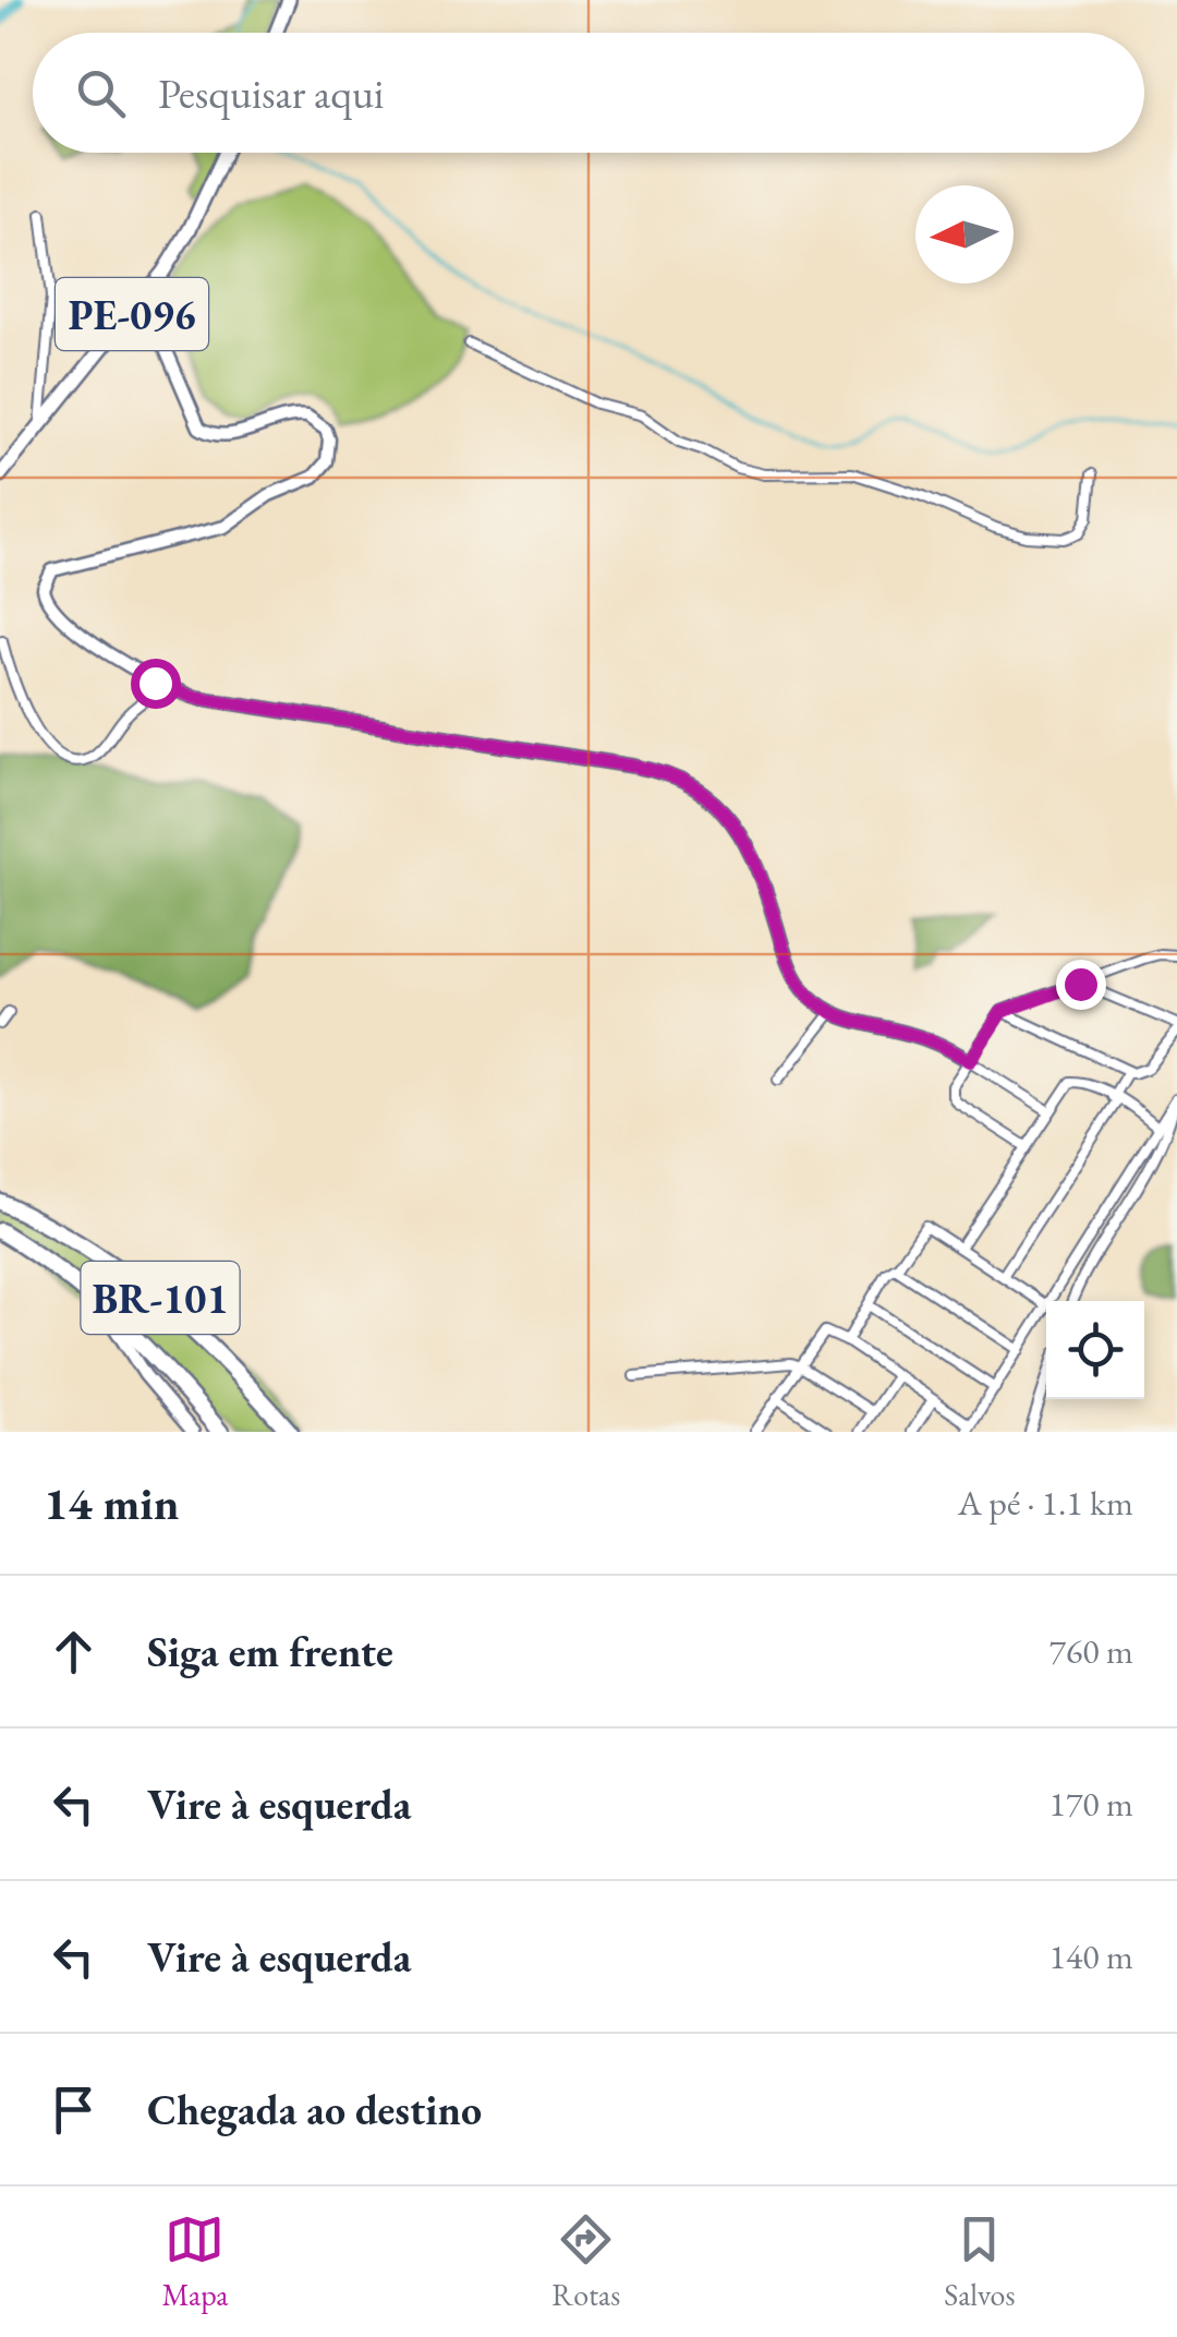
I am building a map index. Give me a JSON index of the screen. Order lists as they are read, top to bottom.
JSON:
{
  "streets": {
    "highway": ["BR-101"],
    "main road": ["PE-096"]
  },
  "north": "left",
  "page": {
    "search": "Pesquisar aqui",
    "heading": ["14 min", "A pé · 1.1 km"],
    "list": [
      ["Siga em frente", "760 m"],
      ["Vire à esquerda", "170 m"],
      ["Vire à esquerda", "140 m"],
      "Chegada ao destino"
    ],
    "nav": ["Mapa", "Rotas", "Salvos"]
  }
}
